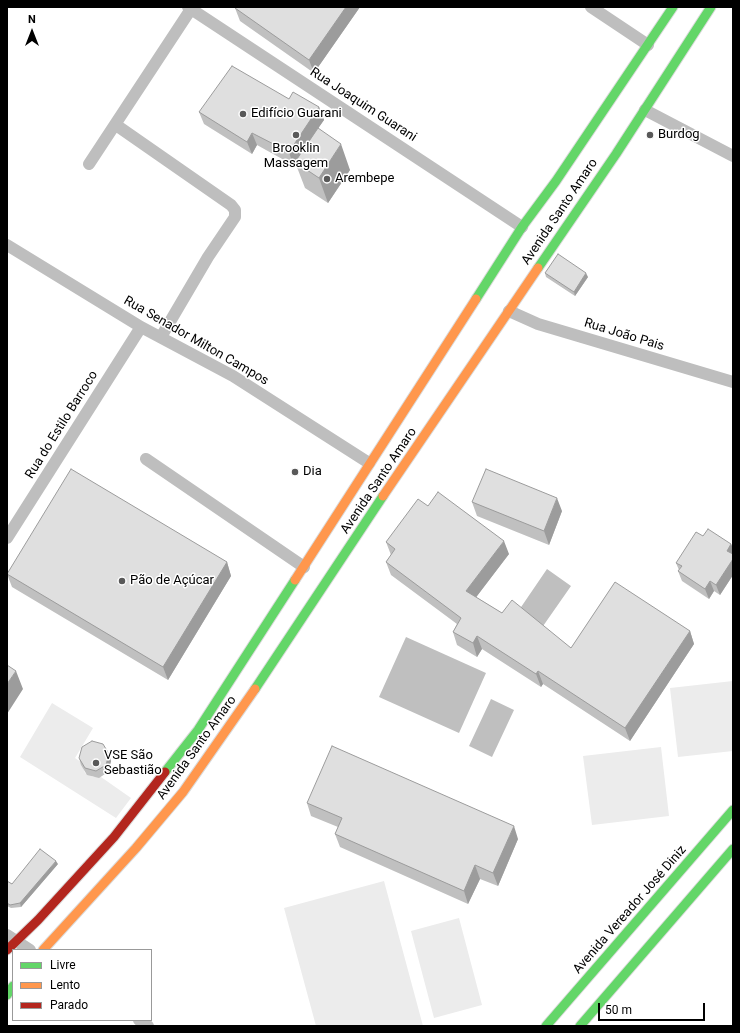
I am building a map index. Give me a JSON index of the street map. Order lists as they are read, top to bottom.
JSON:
{
  "streets": {
    "main road": ["Avenida Santo Amaro", "Avenida Vereador José Diniz"],
    "street": [
      "Rua Joaquim Guarani",
      "Rua João Pais",
      "Rua Senador Milton Campos",
      "Rua do Estilo Barroco"
    ]
  },
  "crossings": [
    ["Rua Joaquim Guarani", "Avenida Santo Amaro"],
    ["Avenida Santo Amaro", "Rua João Pais"],
    ["Avenida Santo Amaro", "Rua Senador Milton Campos"],
    ["Rua Senador Milton Campos", "Rua do Estilo Barroco"]
  ],
  "places": [
    "Edifício Guarani",
    "Brooklin Massagem",
    "Burdog",
    "Arembepe",
    "Dia",
    "Pão de Açúcar",
    "VSE São Sebastião"
  ],
  "legend": ["Livre", "Lento", "Parado"],
  "scale_bar": "50 m",
  "north": "top"
}
